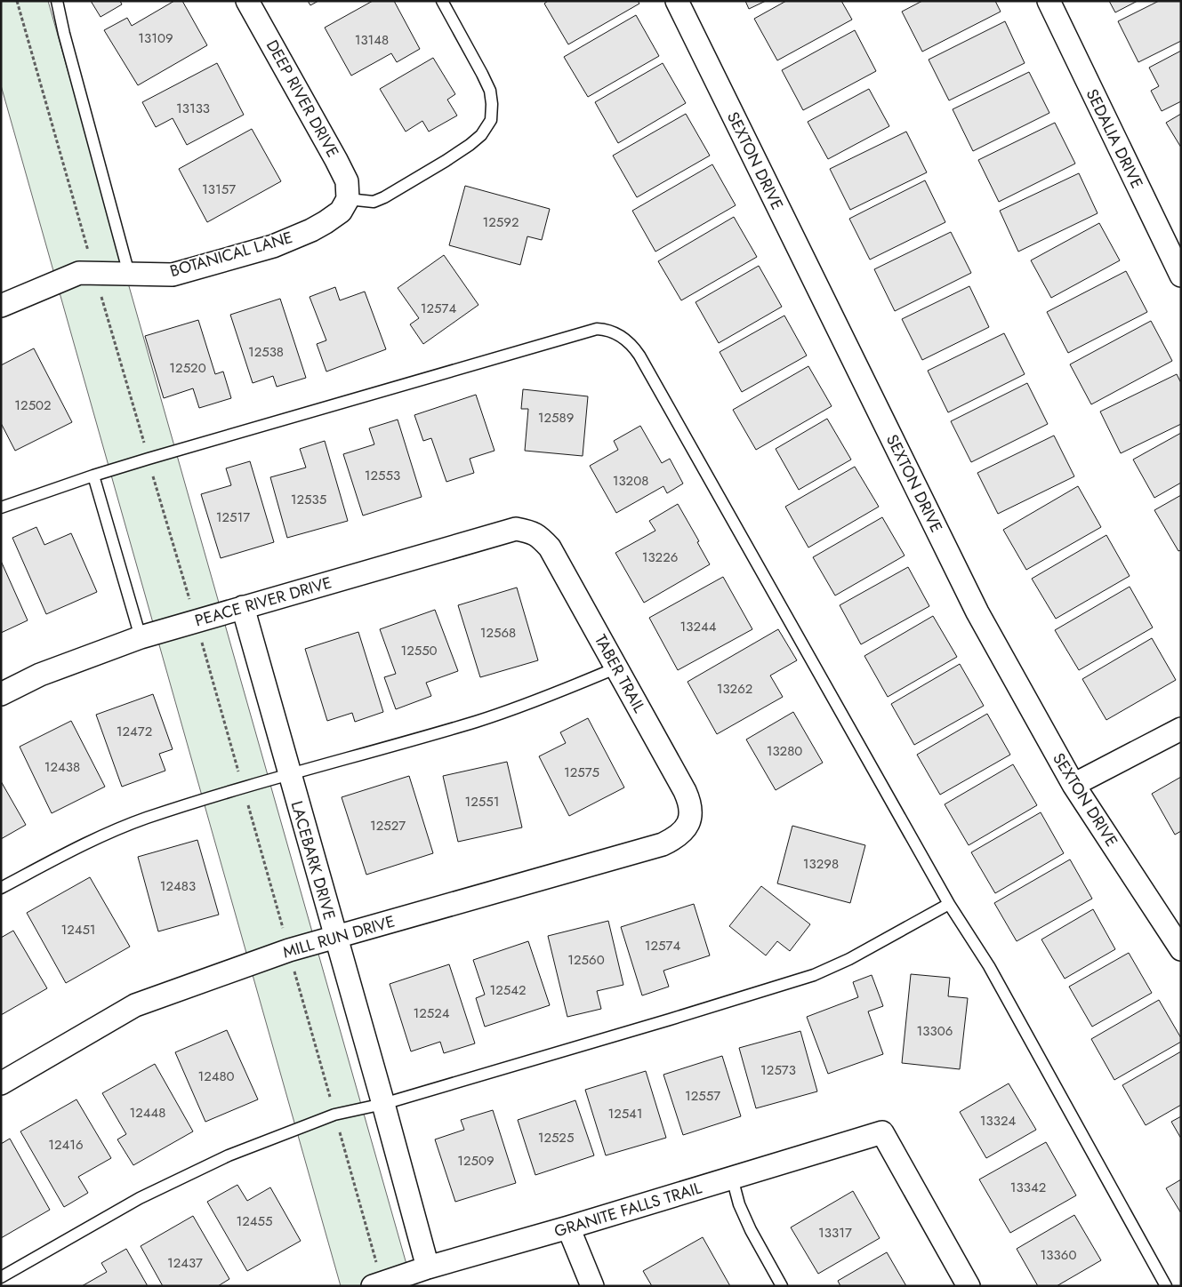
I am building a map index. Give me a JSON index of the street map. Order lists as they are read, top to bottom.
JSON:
{
  "streets": {
    "street": [
      "DEEP RIVER DRIVE",
      "SEDALIA DRIVE",
      "SEXTON DRIVE",
      "BOTANICAL LANE",
      "PEACE RIVER DRIVE",
      "TABER TRAIL",
      "LACEBARK DRIVE",
      "MILL RUN DRIVE",
      "GRANITE FALLS TRAIL"
    ]
  },
  "crossings": [
    ["DEEP RIVER DRIVE", "BOTANICAL LANE"],
    ["PEACE RIVER DRIVE", "TABER TRAIL"],
    ["PEACE RIVER DRIVE", "LACEBARK DRIVE"],
    ["TABER TRAIL", "MILL RUN DRIVE"],
    ["LACEBARK DRIVE", "MILL RUN DRIVE"],
    ["LACEBARK DRIVE", "GRANITE FALLS TRAIL"]
  ],
  "house_numbers": [
    "13109",
    "13148",
    "13133",
    "13157",
    "12592",
    "12574",
    "12538",
    "12520",
    "12502",
    "12589",
    "12553",
    "13208",
    "12535",
    "12517",
    "13226",
    "13244",
    "12568",
    "12550",
    "13262",
    "12472",
    "13280",
    "12438",
    "12575",
    "12551",
    "12527",
    "13298",
    "12483",
    "12451",
    "12574",
    "12560",
    "12542",
    "12524",
    "13306",
    "12573",
    "12480",
    "12557",
    "12448",
    "12541",
    "13324",
    "12525",
    "12416",
    "12509",
    "13342",
    "12455",
    "13317",
    "13360",
    "12437"
  ]
}
